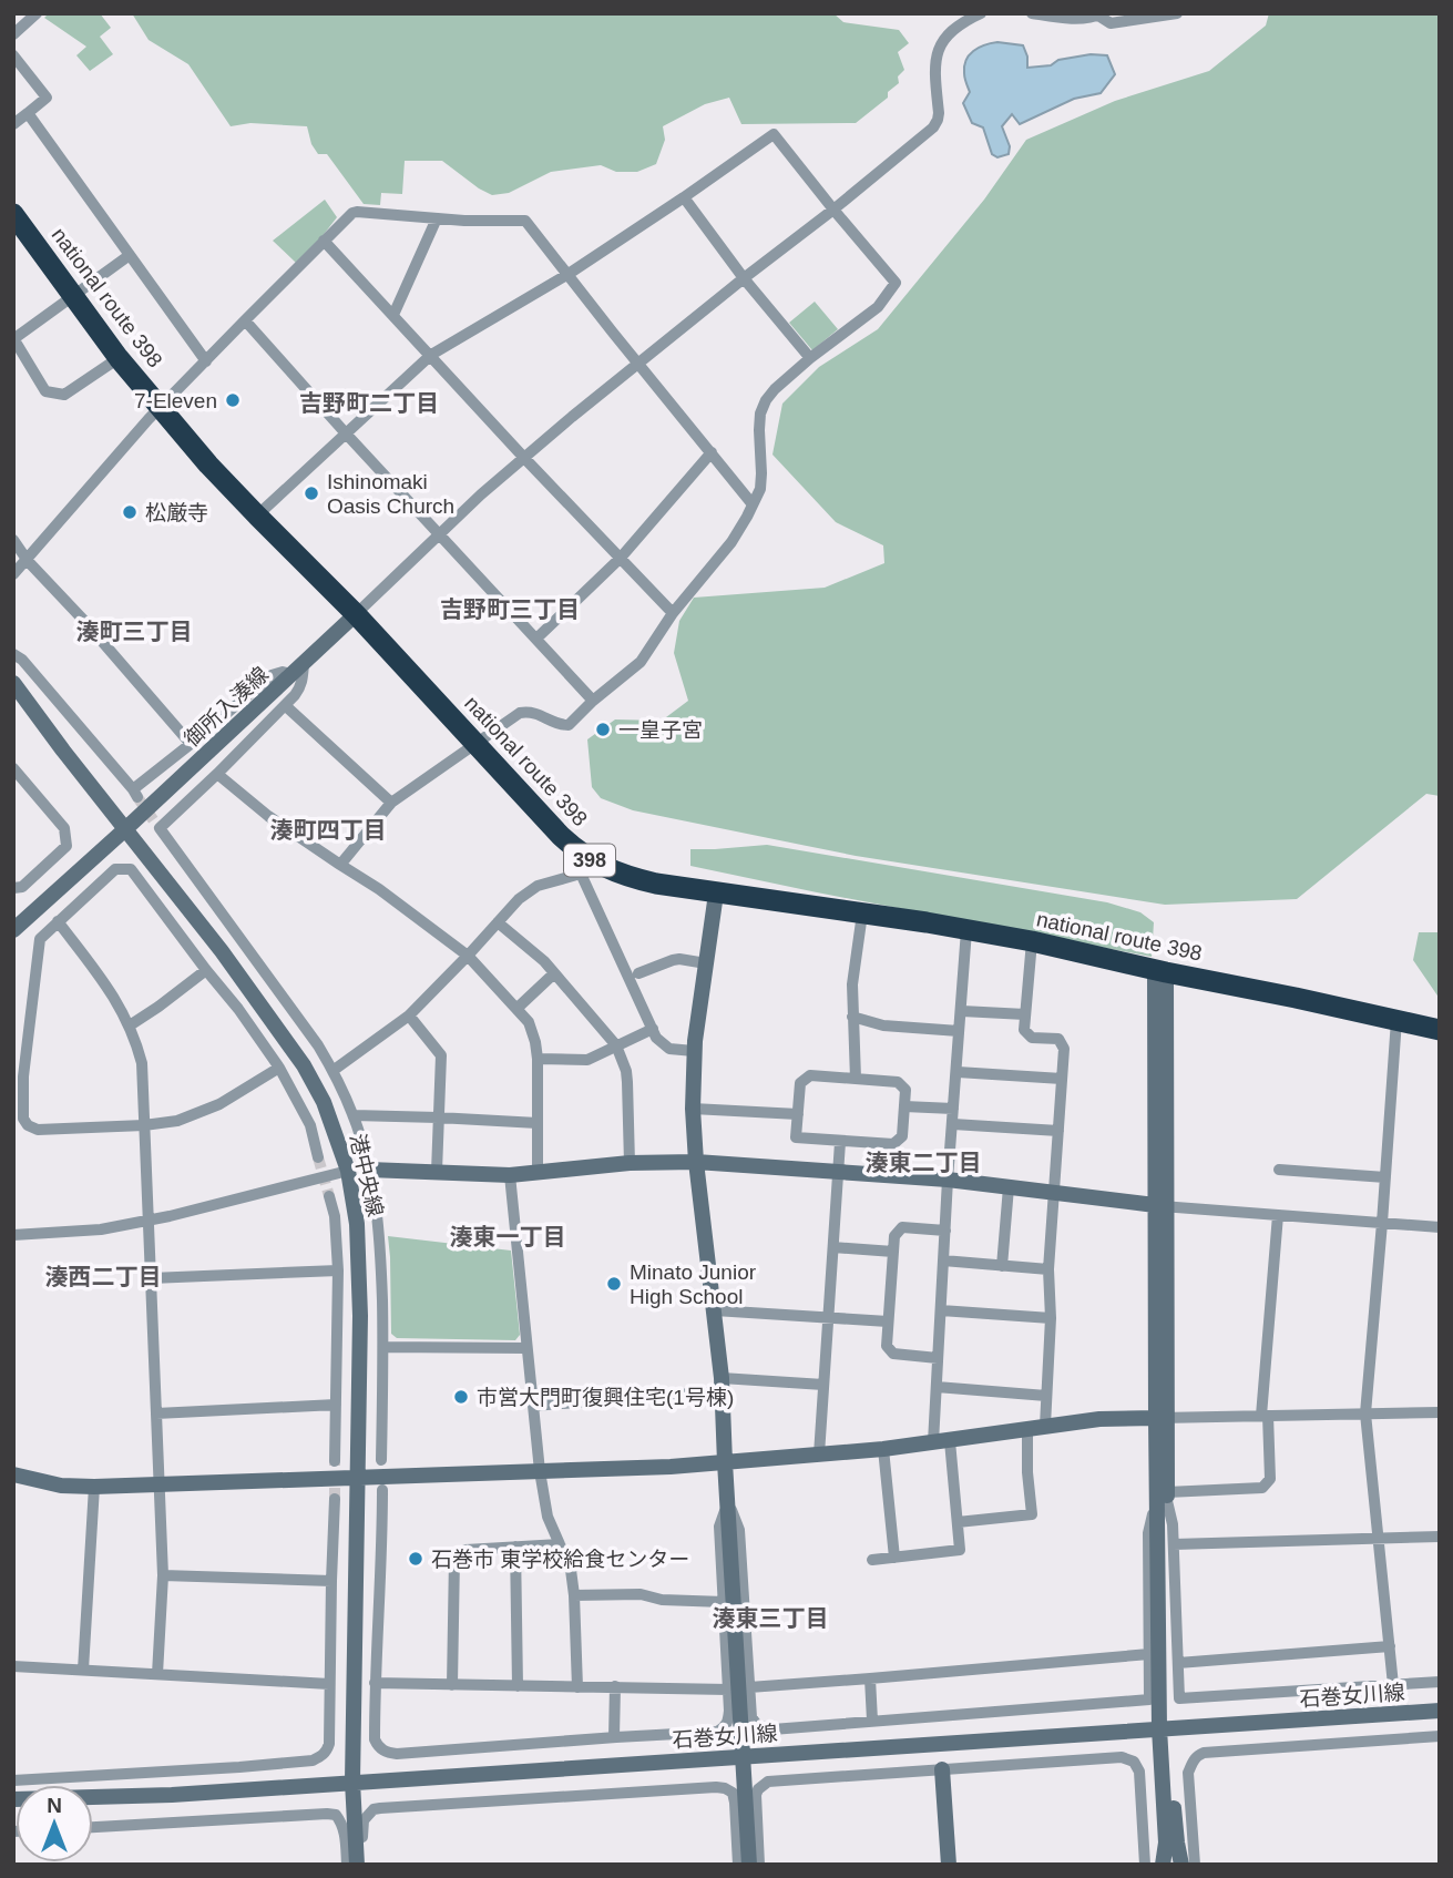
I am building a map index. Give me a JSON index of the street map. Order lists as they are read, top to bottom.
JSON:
{
  "streets": {
    "highway": ["national route 398", "398"],
    "street": ["御所入湊線", "港中央線", "石巻女川線"]
  },
  "crossings": [
    ["national route 398", "御所入湊線"],
    ["御所入湊線", "港中央線"],
    ["港中央線", "石巻女川線"]
  ],
  "districts": [
    "吉野町二丁目",
    "吉野町三丁目",
    "湊町三丁目",
    "湊町四丁目",
    "湊東二丁目",
    "湊東一丁目",
    "湊西二丁目",
    "湊東三丁目"
  ],
  "places": [
    "7-Eleven",
    "Ishinomaki Oasis Church",
    "松厳寺",
    "一皇子宮",
    "Minato Junior High School",
    "市営大門町復興住宅(1号棟)",
    "石巻市 東学校給食センター"
  ],
  "north": "top"
}
